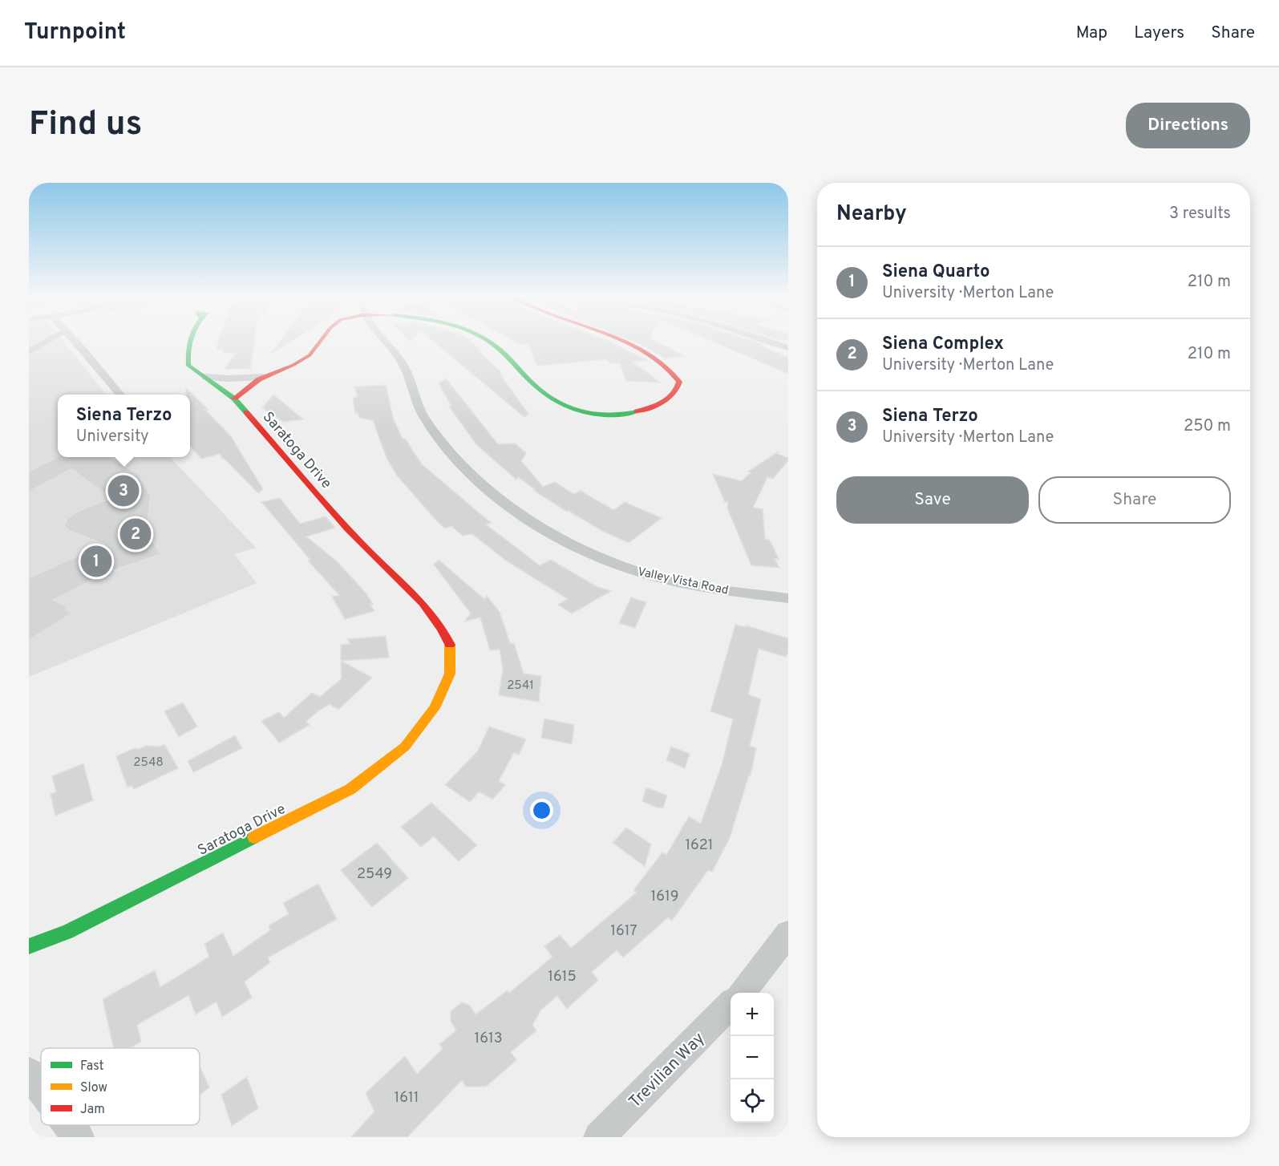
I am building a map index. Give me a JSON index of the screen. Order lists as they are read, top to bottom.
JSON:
{
  "streets": {
    "street": ["Saratoga Drive", "Valley Vista Road", "Trevilian Way"]
  },
  "house_numbers": [
    "2541",
    "2548",
    "1621",
    "2549",
    "1619",
    "1617",
    "1615",
    "1613",
    "1611"
  ],
  "legend": ["Fast", "Slow", "Jam"],
  "page": {
    "header": "Turnpoint",
    "nav": ["Map", "Layers", "Share"],
    "buttons": [
      "Directions",
      ["Save", "Share"]
    ],
    "title": "Find us",
    "heading": ["Nearby", "3 results"],
    "list": [
      {
        "mark": "1",
        "name": "Siena Quarto",
        "note": "University · Merton Lane",
        "value": "210 m"
      },
      {
        "mark": "2",
        "name": "Siena Complex",
        "note": "University · Merton Lane",
        "value": "210 m"
      },
      {
        "mark": "3",
        "name": "Siena Terzo",
        "note": "University · Merton Lane",
        "value": "250 m"
      }
    ],
    "popup": ["Siena Terzo", "University"],
    "pins": ["3", "2", "1"],
    "map_buttons": ["+", "−"]
  }
}
